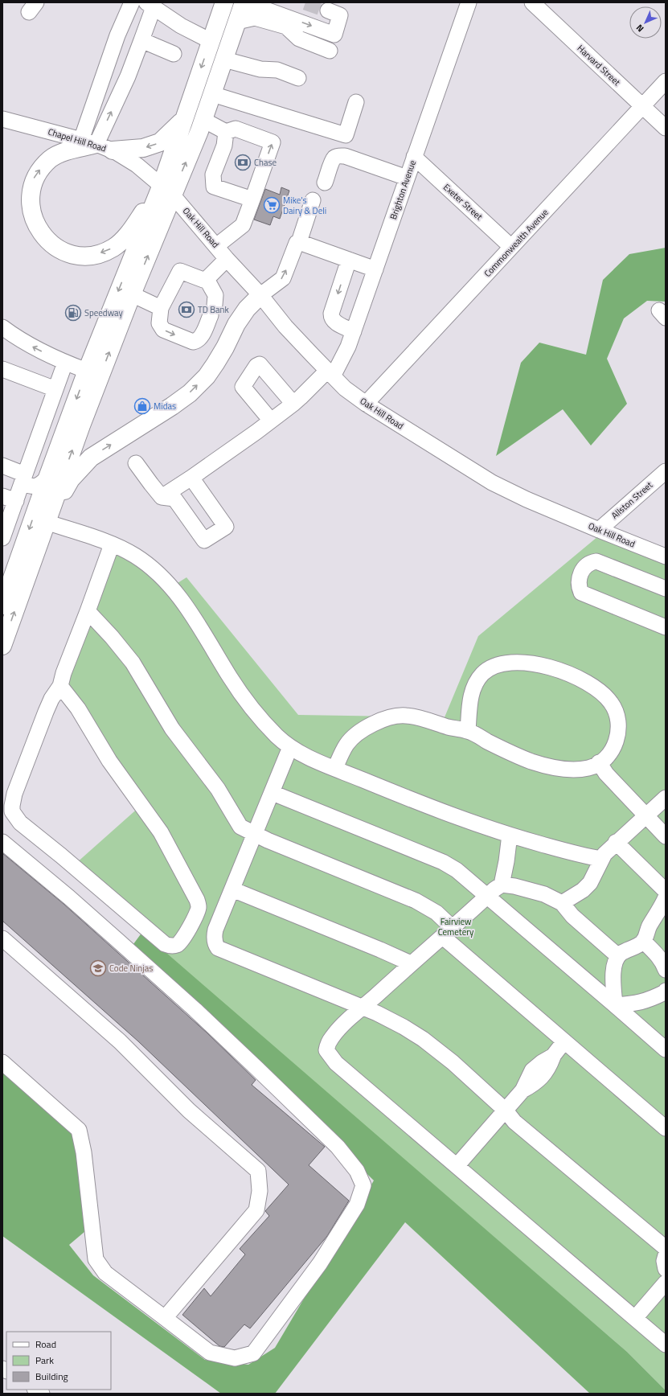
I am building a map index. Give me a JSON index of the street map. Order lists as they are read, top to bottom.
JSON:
{
  "streets": {
    "street": [
      "Harvard Street",
      "Chapel Hill Road",
      "Brighton Avenue",
      "Exeter Street",
      "Oak Hill Road",
      "Commonwealth Avenue",
      "Allston Street"
    ]
  },
  "crossings": [
    ["Harvard Street", "Commonwealth Avenue"],
    ["Chapel Hill Road", "Oak Hill Road"],
    ["Brighton Avenue", "Exeter Street"],
    ["Brighton Avenue", "Oak Hill Road"],
    ["Exeter Street", "Commonwealth Avenue"],
    ["Oak Hill Road", "Commonwealth Avenue"],
    ["Oak Hill Road", "Allston Street"]
  ],
  "parks": ["Fairview Cemetery"],
  "places": {
    "bank": ["Chase", "TD Bank"],
    "supermarket": ["Mike's Dairy & Deli"],
    "fuel station": ["Speedway"],
    "shop": ["Midas"],
    "school or university": ["Code Ninjas"]
  },
  "legend": ["Road", "Park", "Building"],
  "north": "bottom left"
}
